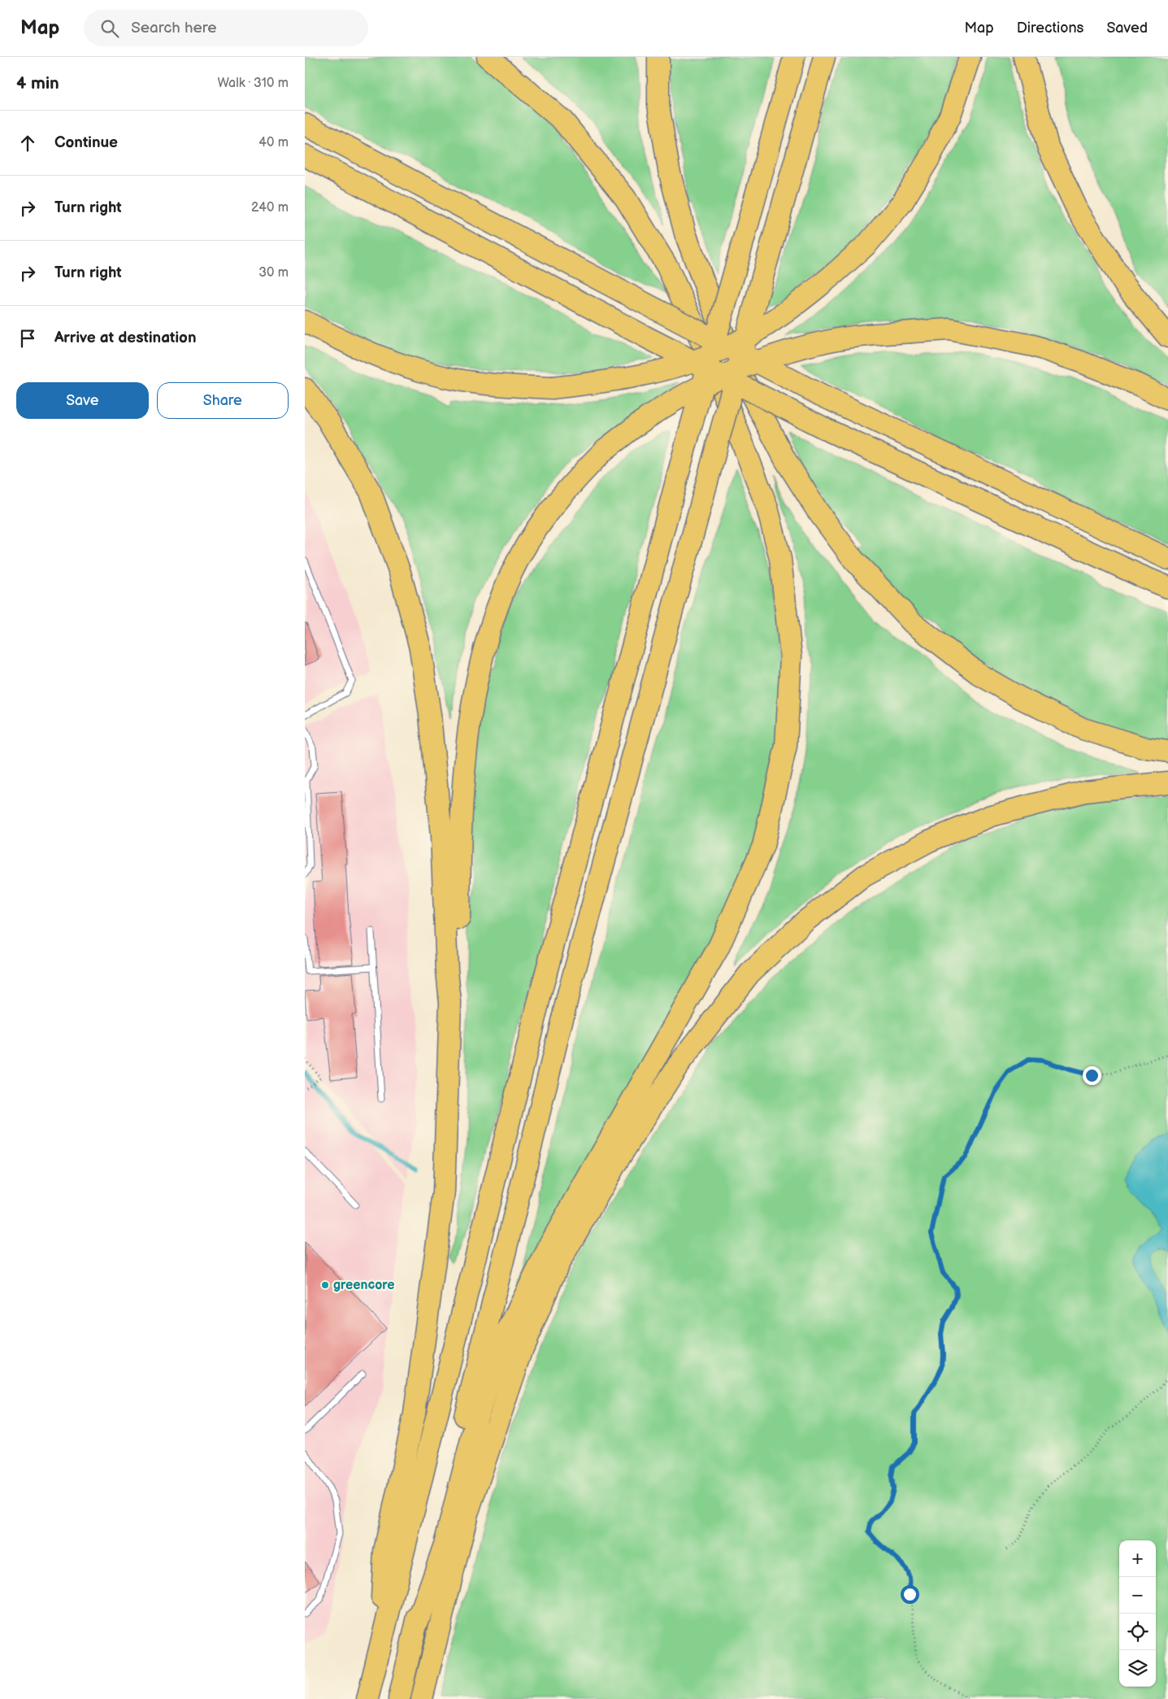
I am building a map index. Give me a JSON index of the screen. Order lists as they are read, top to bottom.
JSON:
{
  "places": ["greencore"],
  "page": {
    "header": "Map",
    "search": "Search here",
    "nav": ["Map", "Directions", "Saved"],
    "heading": ["4 min", "Walk · 310 m"],
    "list": [
      ["Continue", "40 m"],
      ["Turn right", "240 m"],
      ["Turn right", "30 m"],
      "Arrive at destination"
    ],
    "buttons": ["Save", "Share"],
    "map_buttons": ["+", "−"]
  }
}
